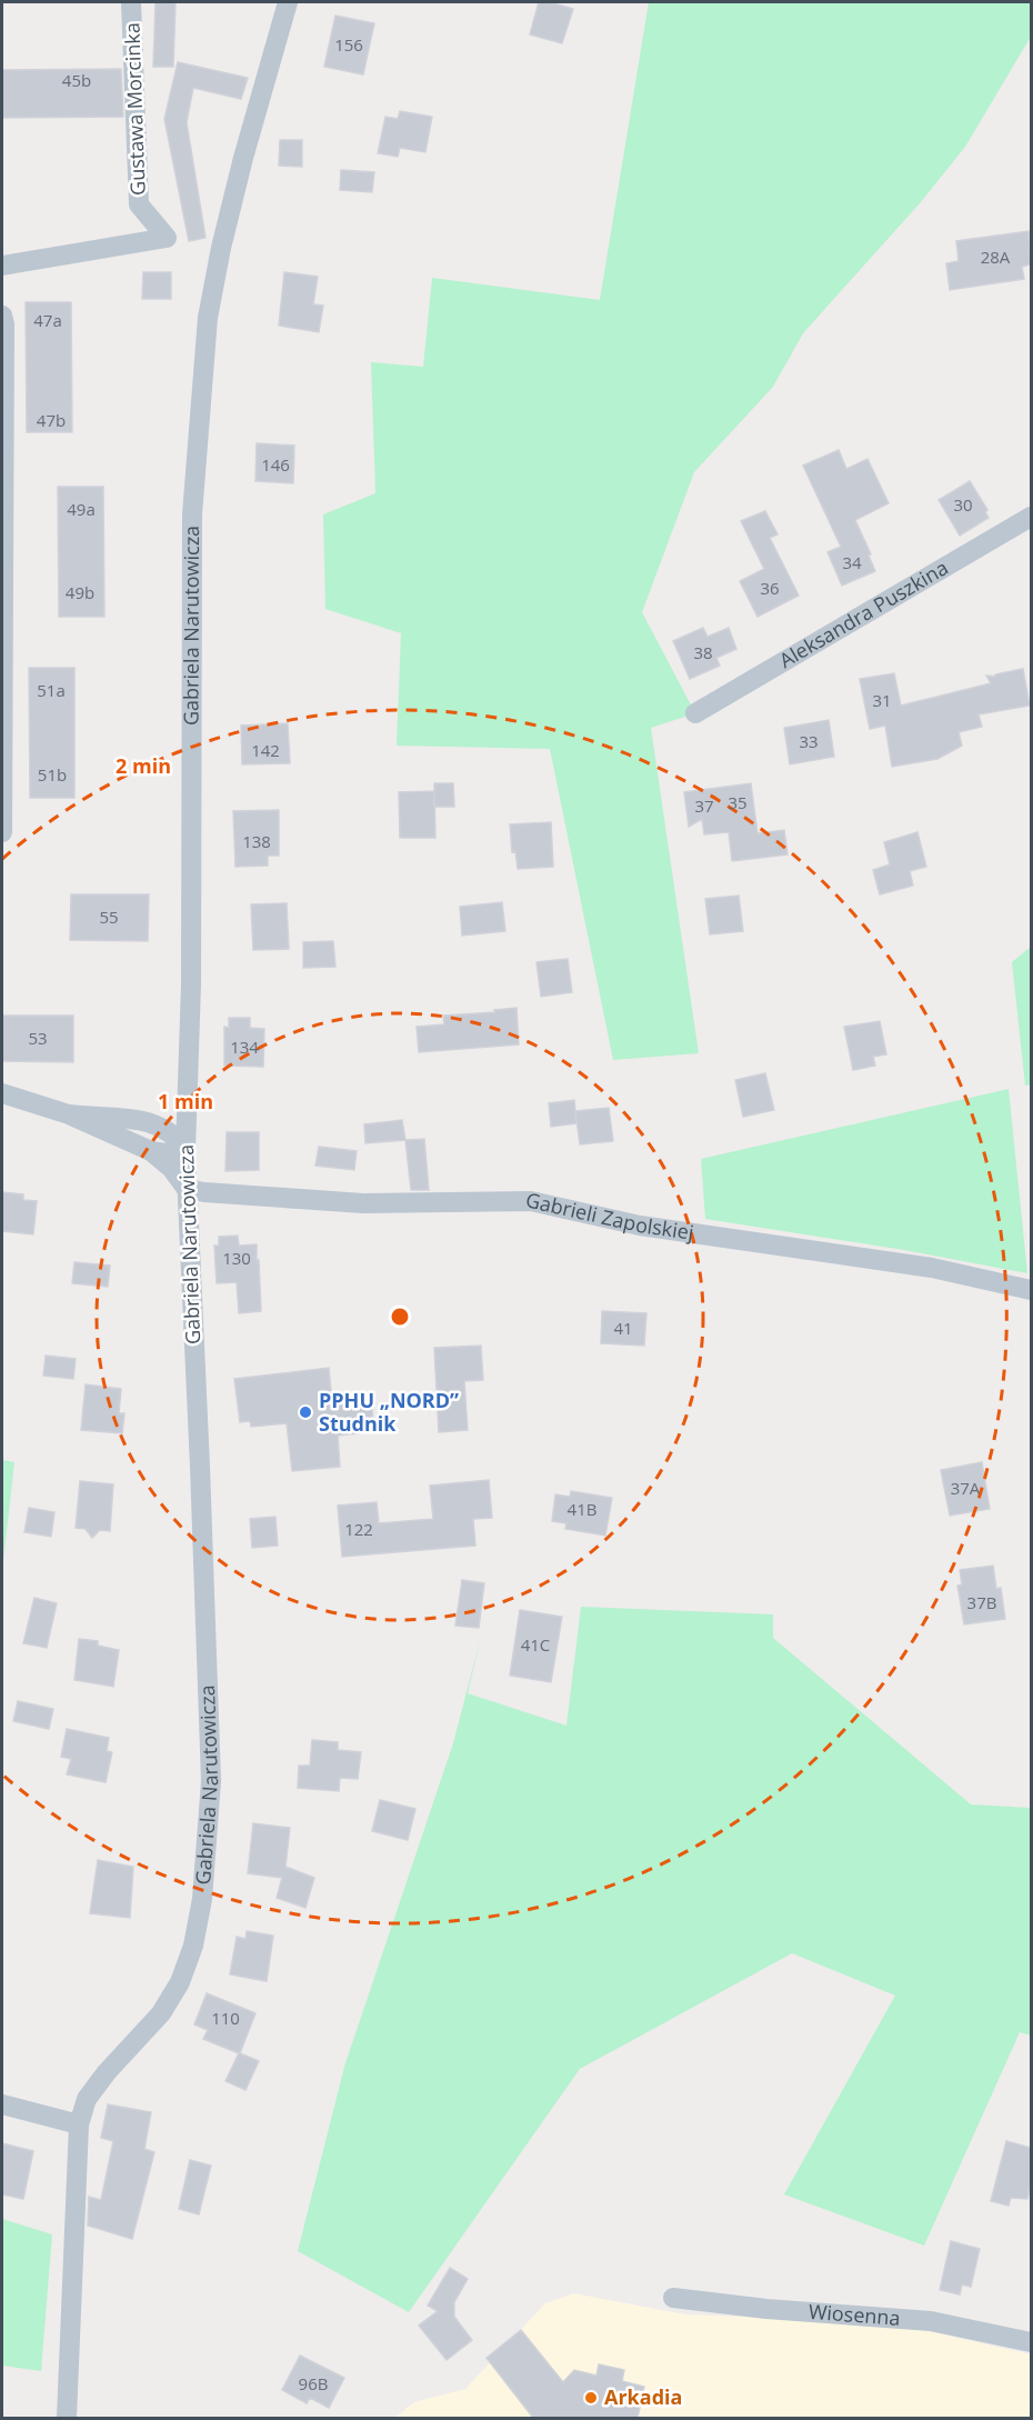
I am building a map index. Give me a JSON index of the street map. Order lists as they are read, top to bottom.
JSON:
{
  "streets": {
    "street": [
      "Gustawa Morcinka",
      "Aleksandra Puszkina",
      "Gabriela Narutowicza",
      "Gabrieli Zapolskiej",
      "Wiosenna"
    ]
  },
  "crossings": [
    ["Gabriela Narutowicza", "Gabrieli Zapolskiej"]
  ],
  "places": ["PPHU „NORD” Studnik", "Arkadia"],
  "house_numbers": [
    "156",
    "45b",
    "28A",
    "47a",
    "47b",
    "146",
    "30",
    "49a",
    "34",
    "36",
    "49b",
    "38",
    "51a",
    "31",
    "33",
    "142",
    "51b",
    "35",
    "37",
    "138",
    "55",
    "53",
    "134",
    "130",
    "41",
    "37A",
    "41B",
    "122",
    "37B",
    "41C",
    "110",
    "96B"
  ],
  "rings": ["2 min", "1 min"]
}
